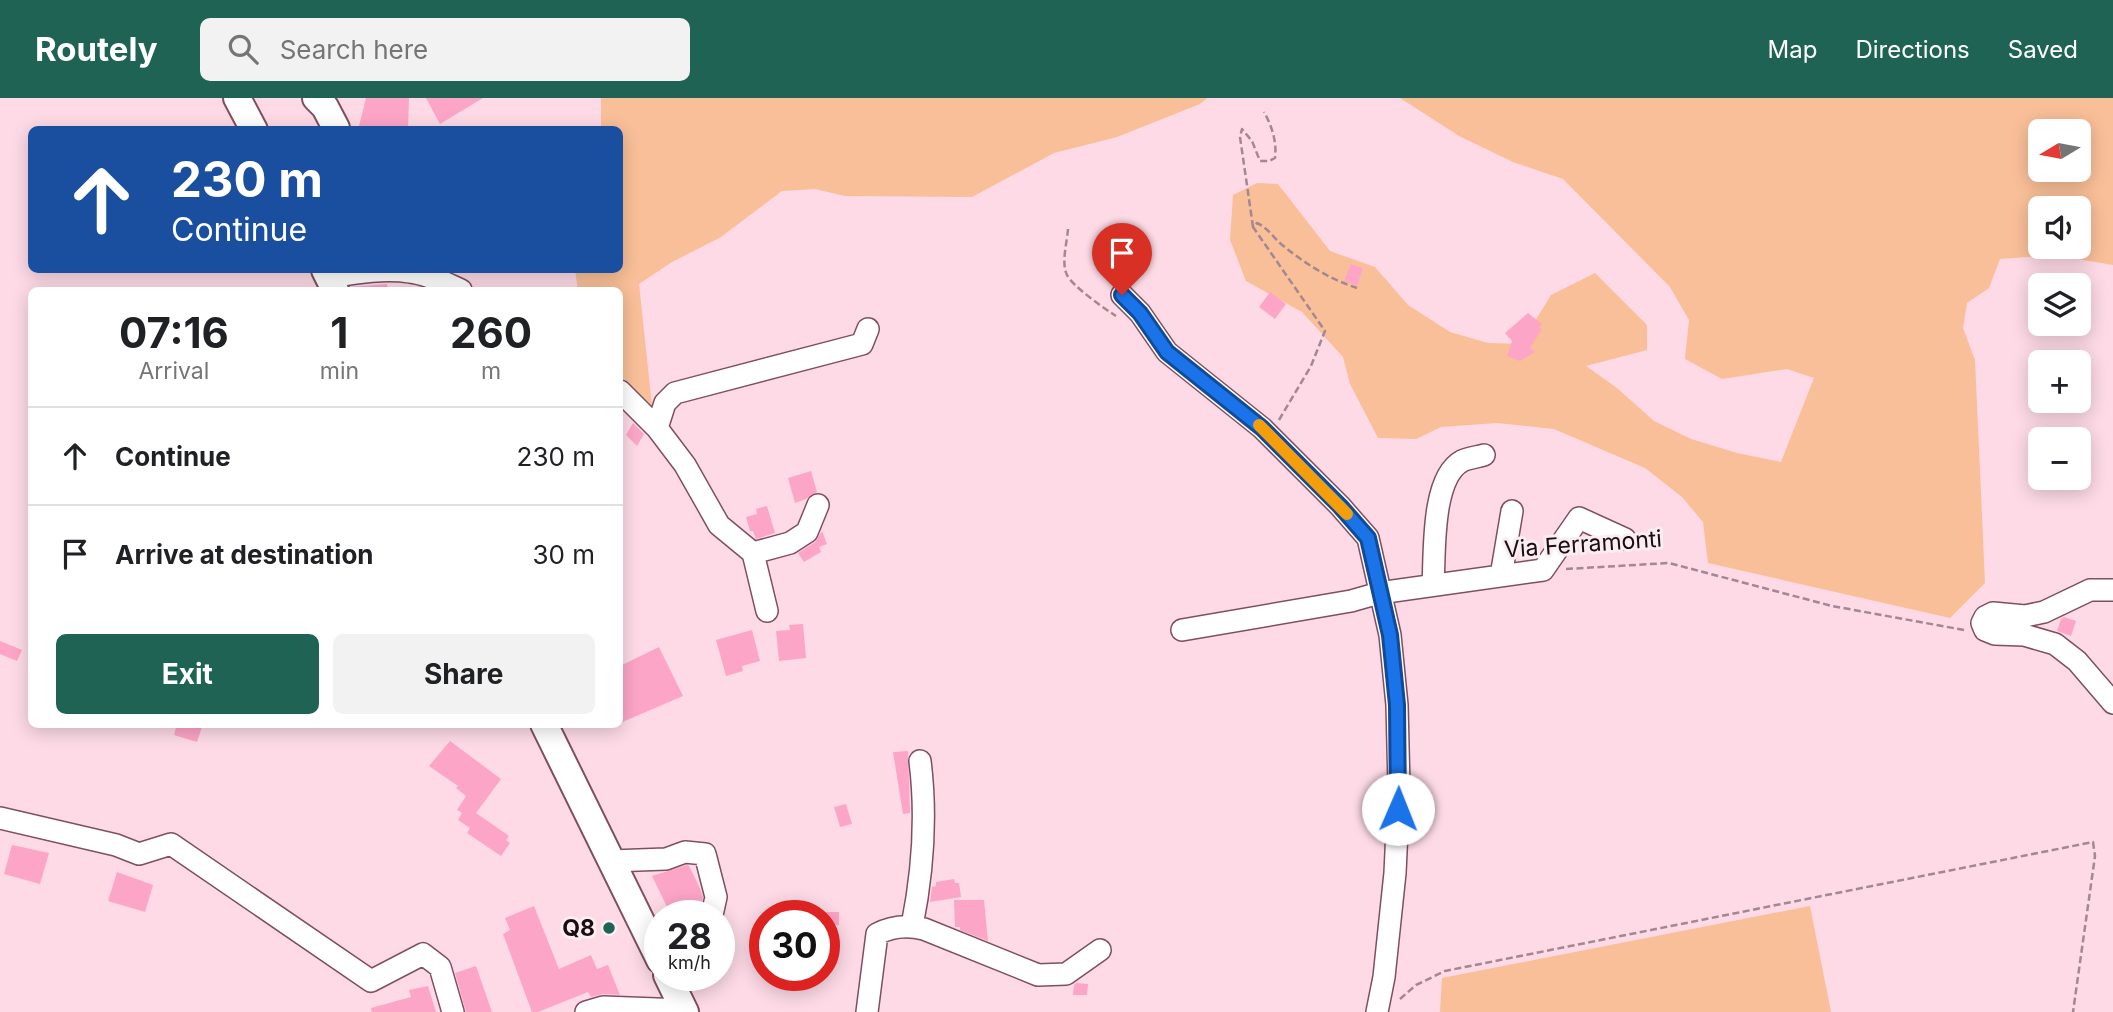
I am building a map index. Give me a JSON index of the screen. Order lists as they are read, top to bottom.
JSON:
{
  "streets": {
    "street": ["Via Ferramonti"]
  },
  "places": ["Q8"],
  "north": "left",
  "page": {
    "header": "Routely",
    "search": "Search here",
    "nav": ["Map", "Directions", "Saved"],
    "map_buttons": ["+", "−"],
    "turn": ["230 m", "Continue"],
    "eta": [
      "07:16",
      "Arrival",
      "1",
      "min",
      "260",
      "m"
    ],
    "list": [
      {
        "name": "Continue",
        "value": "230 m"
      },
      {
        "name": "Arrive at destination",
        "value": "30 m"
      }
    ],
    "buttons": ["Exit", "Share"],
    "speed": "28 km/h",
    "limit": "30"
  }
}
